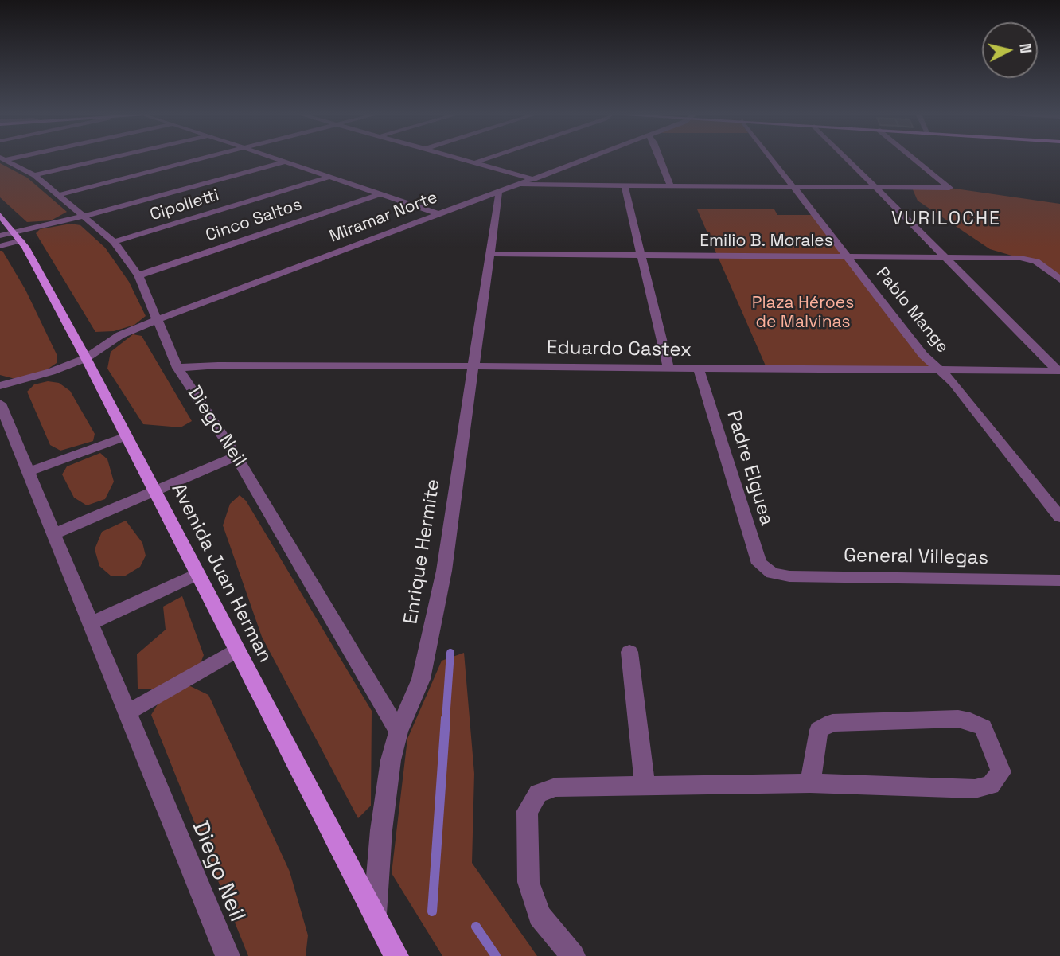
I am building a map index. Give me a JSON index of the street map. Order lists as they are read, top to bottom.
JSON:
{
  "streets": {
    "main road": ["Avenida Juan Herman"],
    "street": [
      "Cipolletti",
      "Miramar Norte",
      "Cinco Saltos",
      "Emilio B. Morales",
      "Pablo Mange",
      "Eduardo Castex",
      "Diego Neil",
      "Padre Elguea",
      "Enrique Hermite",
      "General Villegas"
    ]
  },
  "crossings": [
    ["Cipolletti", "Diego Neil"],
    ["Miramar Norte", "Diego Neil"],
    ["Miramar Norte", "Enrique Hermite"],
    ["Miramar Norte", "Avenida Juan Herman"],
    ["Cinco Saltos", "Diego Neil"],
    ["Emilio B. Morales", "Pablo Mange"],
    ["Emilio B. Morales", "Enrique Hermite"],
    ["Pablo Mange", "Eduardo Castex"],
    ["Eduardo Castex", "Diego Neil"],
    ["Eduardo Castex", "Padre Elguea"],
    ["Eduardo Castex", "Enrique Hermite"],
    ["Diego Neil", "Enrique Hermite"],
    ["Padre Elguea", "General Villegas"],
    ["Enrique Hermite", "Avenida Juan Herman"]
  ],
  "districts": ["VURILOCHE"],
  "parks": ["Plaza Héroes de Malvinas"],
  "north": "right"
}
